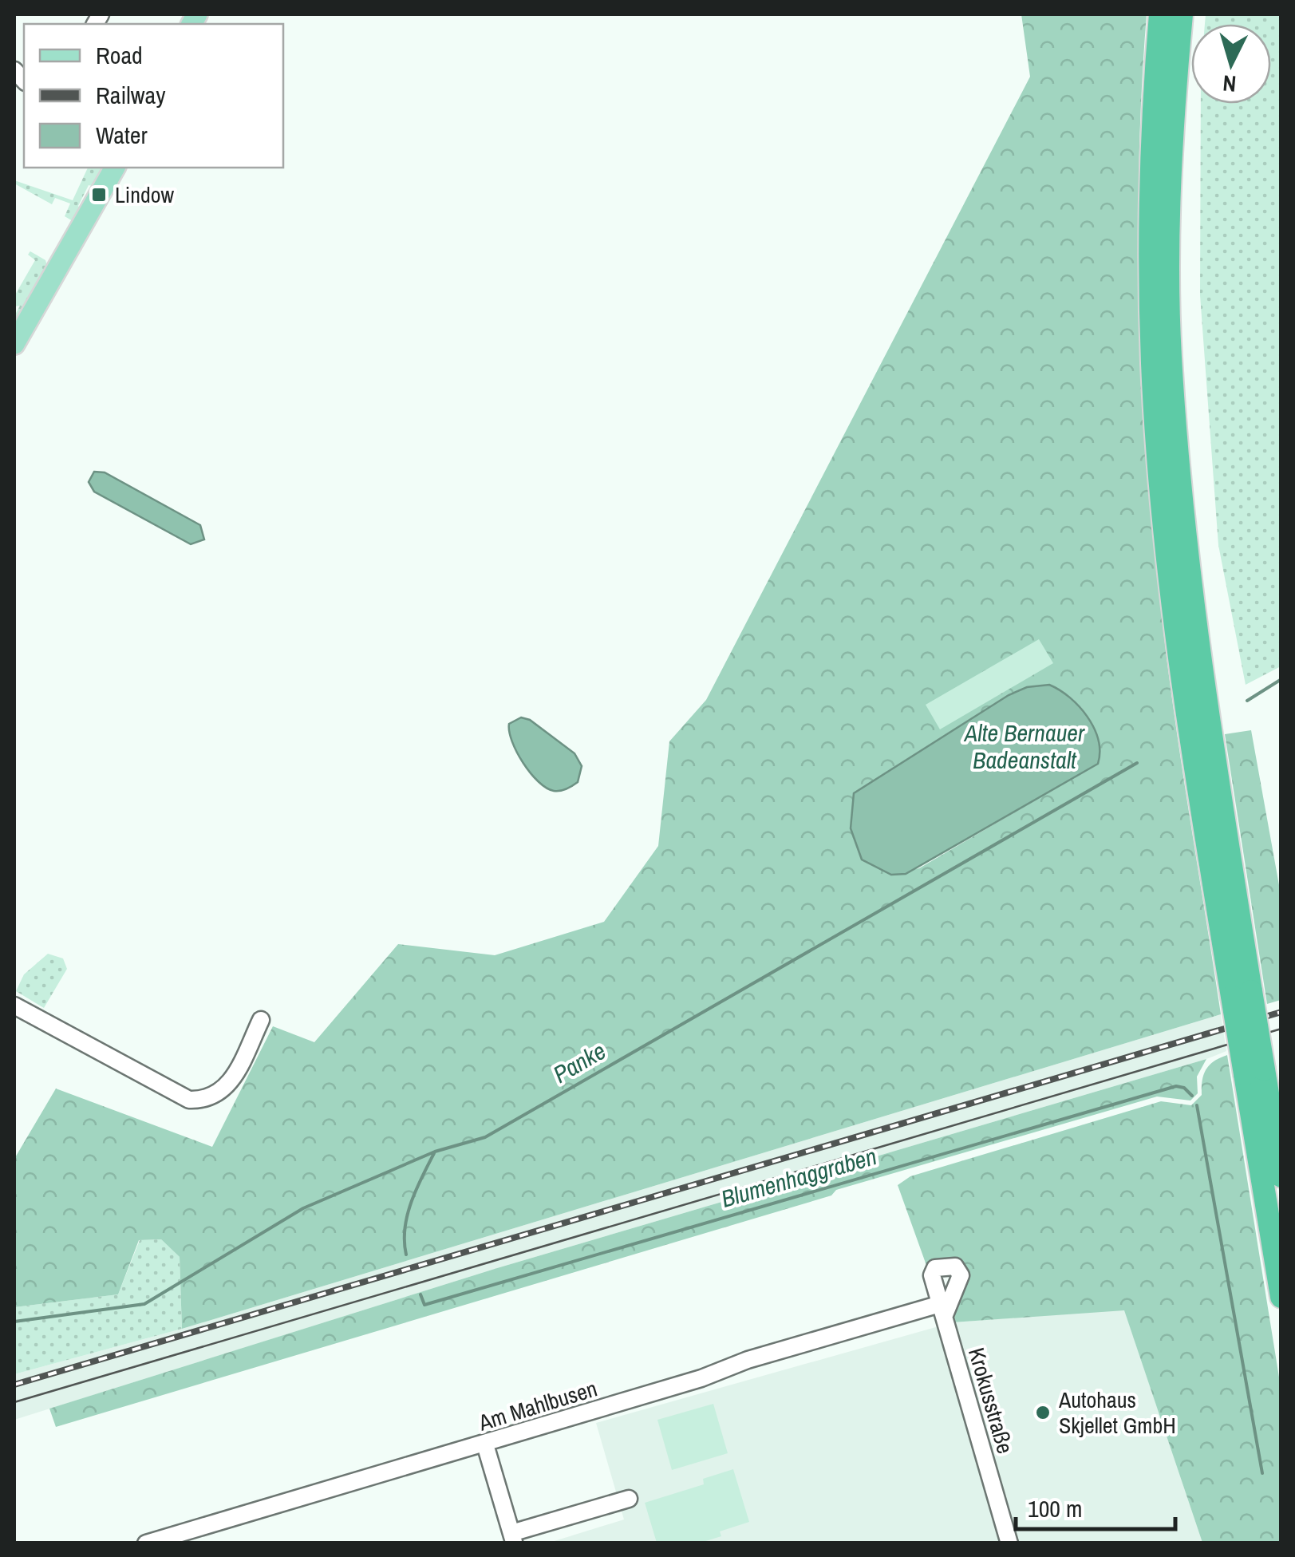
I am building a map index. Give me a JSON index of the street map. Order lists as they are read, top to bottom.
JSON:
{
  "streets": {
    "street": ["Krokusstraße", "Am Mahlbusen"]
  },
  "crossings": [
    ["Krokusstraße", "Am Mahlbusen"]
  ],
  "water": ["Alte Bernauer Badeanstalt", "Panke", "Blumenhaggraben"],
  "places": {
    "transit": ["Lindow"],
    "other": ["Autohaus Skjellet GmbH"]
  },
  "legend": ["Road", "Railway", "Water"],
  "scale_bar": "100 m",
  "north": "bottom"
}
